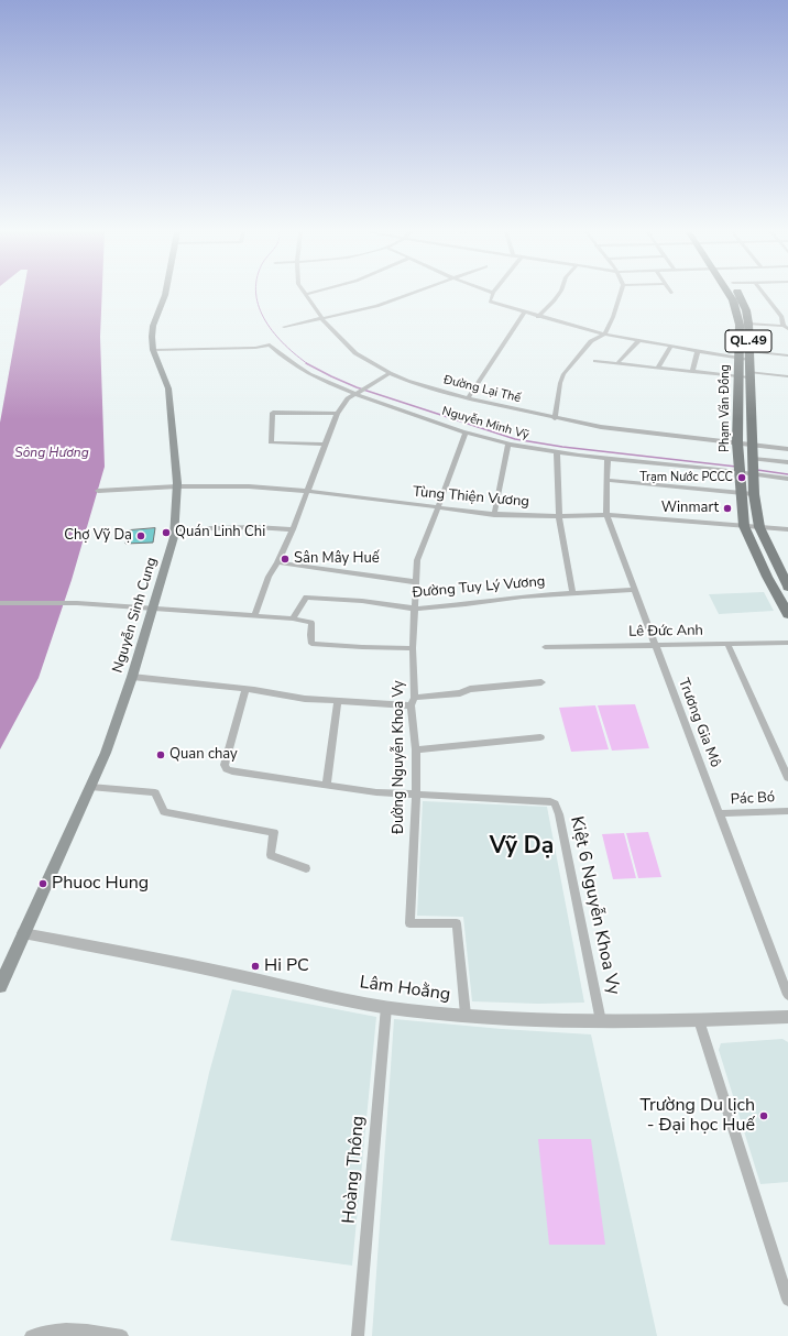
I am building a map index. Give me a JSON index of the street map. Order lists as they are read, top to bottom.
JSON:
{
  "streets": {
    "main road": ["QL.49", "Phạm Văn Đồng", "Nguyễn Sinh Cung"],
    "street": [
      "Đường Lại Thế",
      "Nguyễn Minh Vỹ",
      "Tùng Thiện Vương",
      "Đường Tuy Lý Vương",
      "Lê Đức Anh",
      "Trương Gia Mô",
      "Đường Nguyễn Khoa Vy",
      "Pác Bó",
      "Kiệt 6 Nguyễn Khoa Vy",
      "Lâm Hoằng",
      "Hoàng Thông"
    ]
  },
  "crossings": [
    ["Đường Lại Thế", "Phạm Văn Đồng"],
    ["Phạm Văn Đồng", "Nguyễn Minh Vỹ"],
    ["Phạm Văn Đồng", "Tùng Thiện Vương"],
    ["Nguyễn Minh Vỹ", "Nguyễn Sinh Cung"],
    ["Nguyễn Minh Vỹ", "Trương Gia Mô"],
    ["Nguyễn Minh Vỹ", "Đường Nguyễn Khoa Vy"],
    ["Tùng Thiện Vương", "Nguyễn Sinh Cung"],
    ["Tùng Thiện Vương", "Trương Gia Mô"],
    ["Tùng Thiện Vương", "Đường Nguyễn Khoa Vy"],
    ["Đường Tuy Lý Vương", "Trương Gia Mô"],
    ["Đường Tuy Lý Vương", "Đường Nguyễn Khoa Vy"],
    ["Nguyễn Sinh Cung", "Lâm Hoằng"],
    ["Lê Đức Anh", "Trương Gia Mô"],
    ["Trương Gia Mô", "Pác Bó"],
    ["Đường Nguyễn Khoa Vy", "Kiệt 6 Nguyễn Khoa Vy"],
    ["Đường Nguyễn Khoa Vy", "Lâm Hoằng"],
    ["Kiệt 6 Nguyễn Khoa Vy", "Lâm Hoằng"],
    ["Lâm Hoằng", "Hoàng Thông"]
  ],
  "districts": ["Vỹ Dạ"],
  "water": ["Sông Hương"],
  "places": [
    "Trạm Nước PCCC",
    "Winmart",
    "Quán Linh Chi",
    "Chợ Vỹ Dạ",
    "Sân Mây Huế",
    "Quan chay",
    "Phuoc Hung",
    "Hi PC",
    "Trường Du lịch - Đại học Huế"
  ]
}
